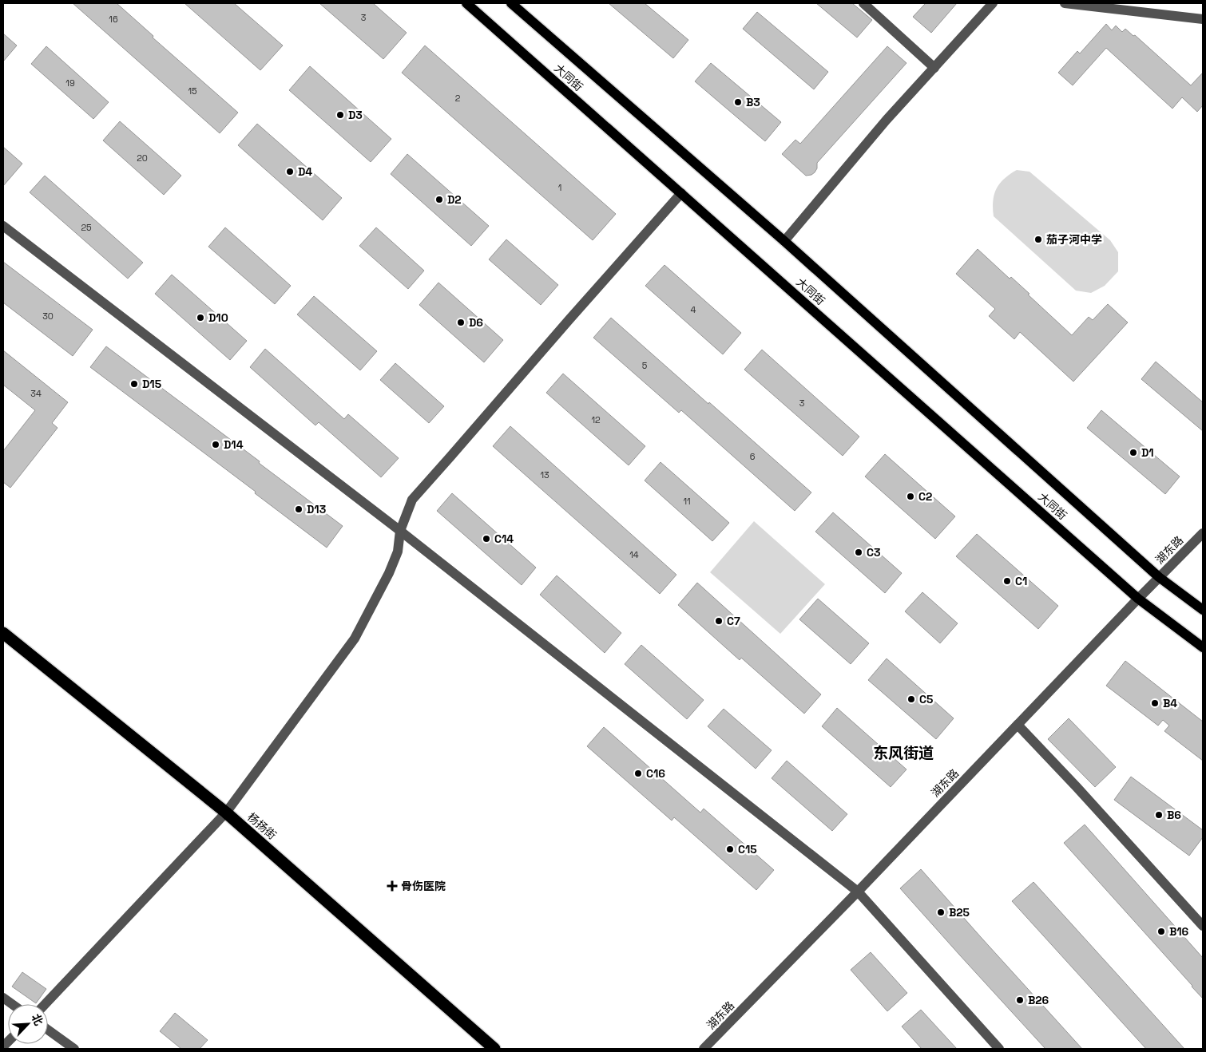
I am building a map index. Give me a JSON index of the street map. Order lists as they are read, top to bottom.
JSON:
{
  "streets": {
    "highway": ["杨扬街"],
    "main road": ["大同街"],
    "street": ["湖东路"]
  },
  "crossings": [
    ["大同街", "湖东路"]
  ],
  "districts": ["东风街道"],
  "places": {
    "other": [
      "B3",
      "D3",
      "D4",
      "D2",
      "茄子河中学",
      "D10",
      "D6",
      "D15",
      "D14",
      "D1",
      "C2",
      "D13",
      "C14",
      "C3",
      "C1",
      "C7",
      "C5",
      "B4",
      "C16",
      "B6",
      "C15",
      "B25",
      "B16",
      "B26"
    ],
    "health": ["骨伤医院"]
  },
  "house_numbers": [
    "3",
    "16",
    "19",
    "15",
    "2",
    "20",
    "1",
    "25",
    "4",
    "30",
    "5",
    "34",
    "3",
    "12",
    "6",
    "13",
    "11",
    "14"
  ],
  "north": "top right"
}
